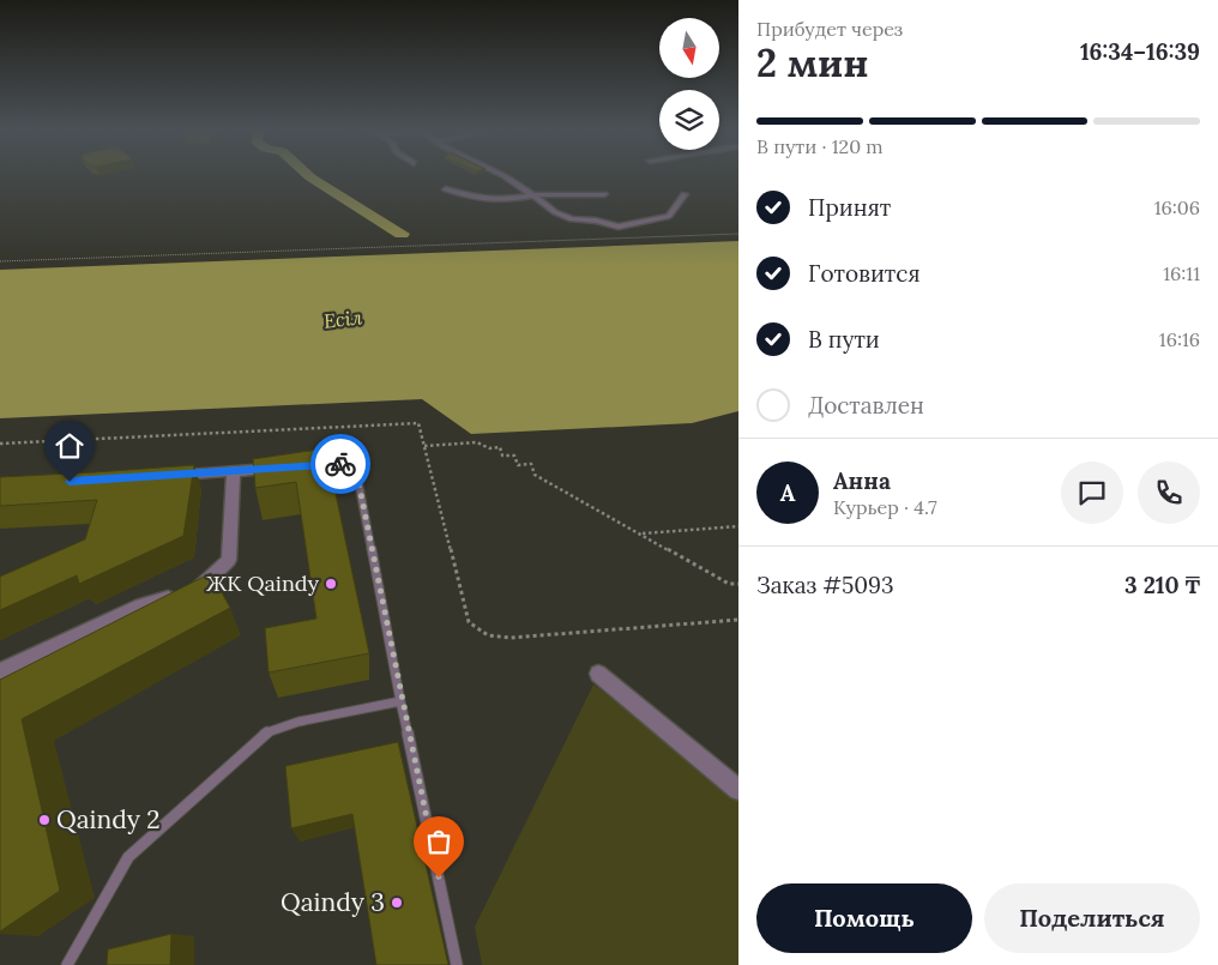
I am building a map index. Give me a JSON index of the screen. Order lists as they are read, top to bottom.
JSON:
{
  "water": ["Есіл"],
  "places": ["ЖК Qaindy", "Qaindy 2", "Qaindy 3"],
  "north": "bottom",
  "page": {
    "heading": ["2 мин", "Прибудет через", "16:34–16:39"],
    "panel": [
      "Анна",
      "Курьер · 4.7",
      "Заказ #5093",
      "3 210 ₸"
    ],
    "bar": "В пути · 120 m",
    "list": [
      ["Принят", "16:06"],
      ["Готовится", "16:11"],
      ["В пути", "16:16"],
      "Доставлен"
    ],
    "round": "А",
    "buttons": ["Помощь", "Поделиться"]
  }
}
